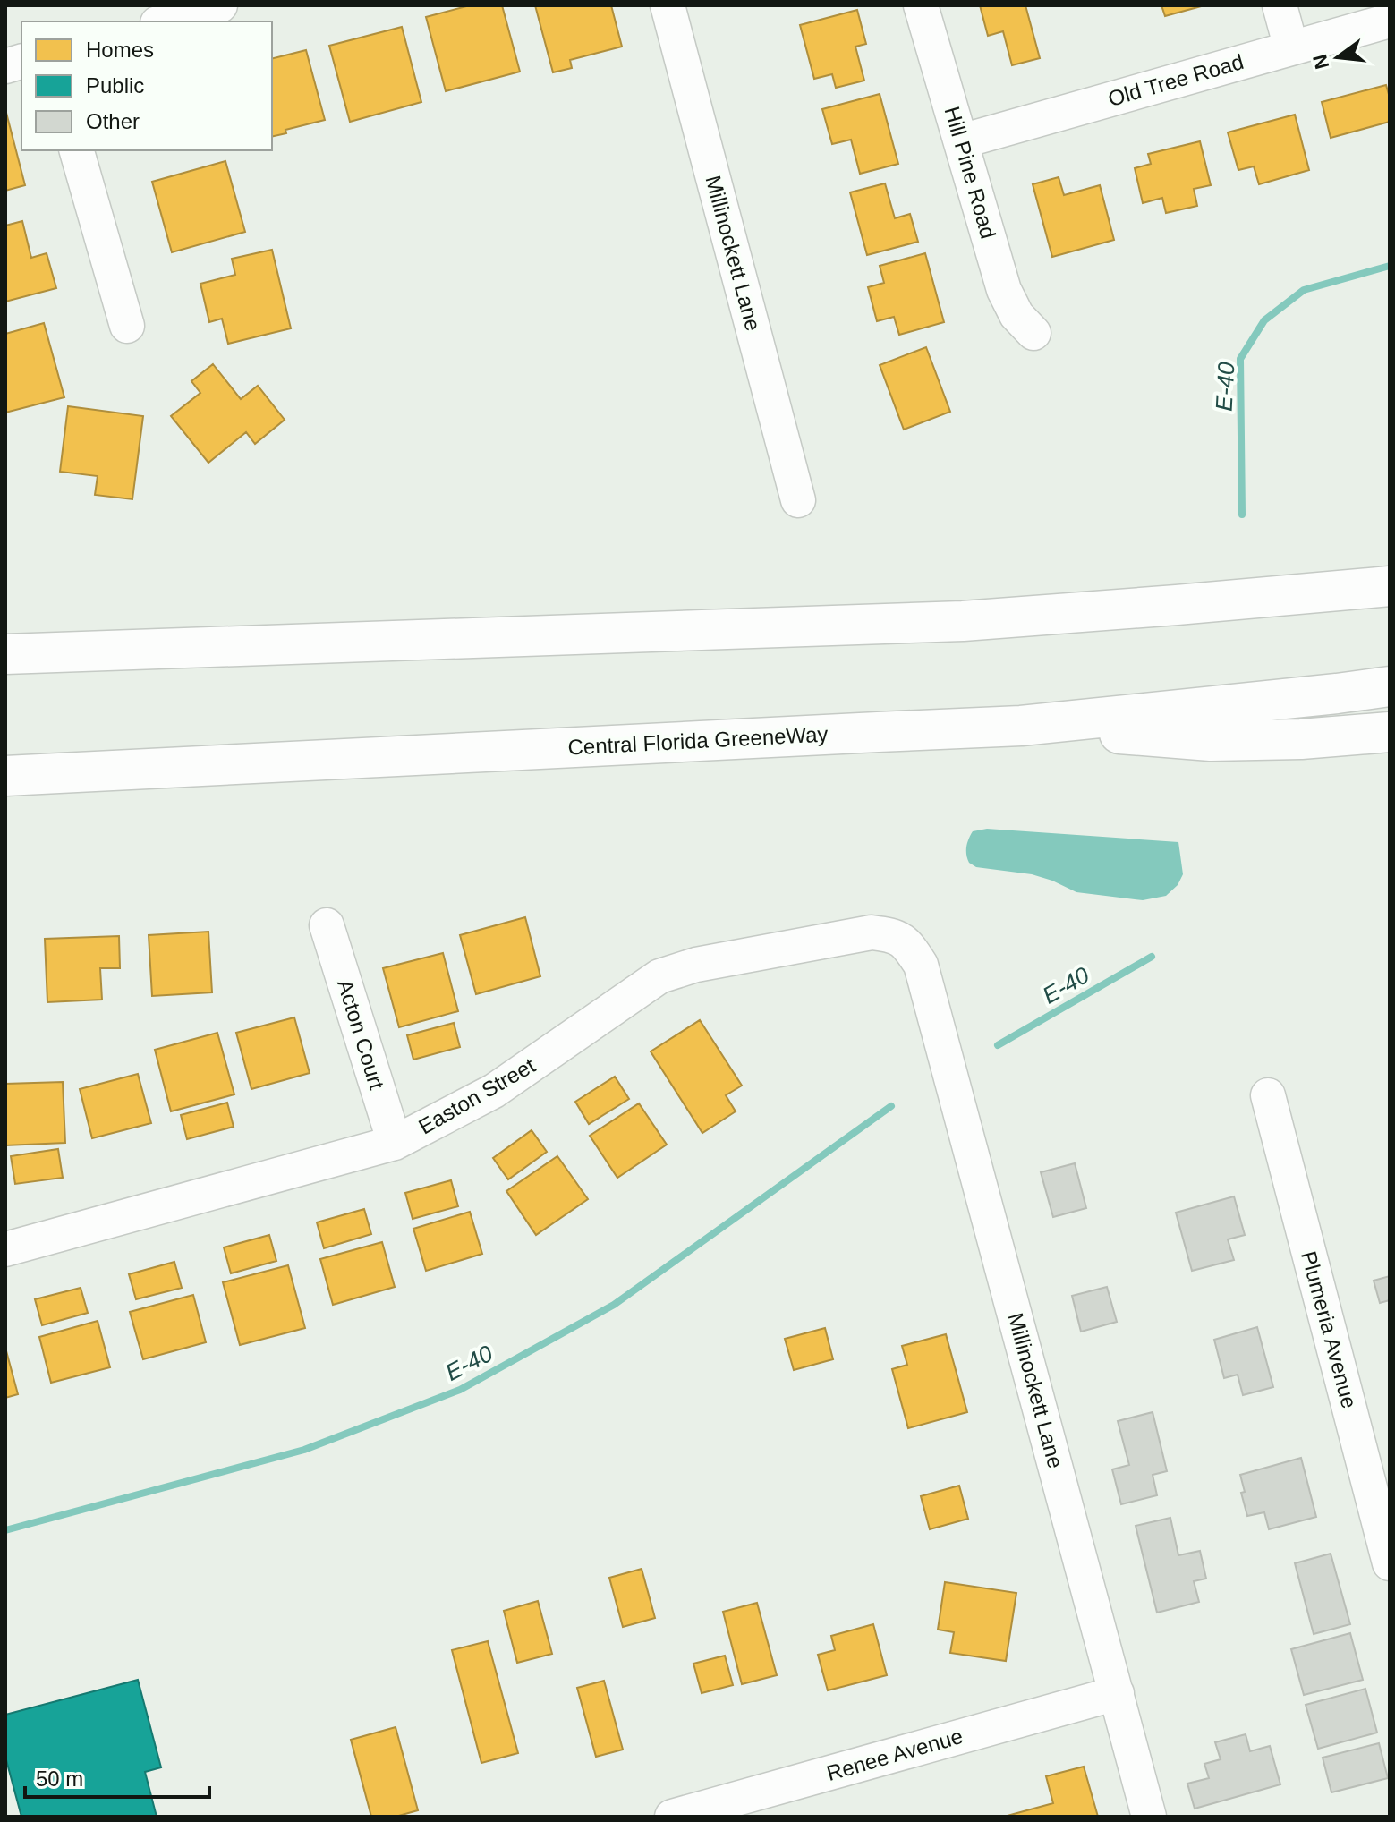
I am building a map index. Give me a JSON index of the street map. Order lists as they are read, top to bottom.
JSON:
{
  "streets": {
    "highway": ["Central Florida GreeneWay"],
    "street": [
      "Old Tree Road",
      "Hill Pine Road",
      "Millinockett Lane",
      "Acton Court",
      "Easton Street",
      "Plumeria Avenue",
      "Renee Avenue"
    ]
  },
  "crossings": [
    ["Old Tree Road", "Hill Pine Road"],
    ["Millinockett Lane", "Easton Street"],
    ["Millinockett Lane", "Renee Avenue"],
    ["Acton Court", "Easton Street"]
  ],
  "water": ["E-40"],
  "legend": ["Homes", "Public", "Other"],
  "scale_bar": "50 m",
  "north": "left"
}
